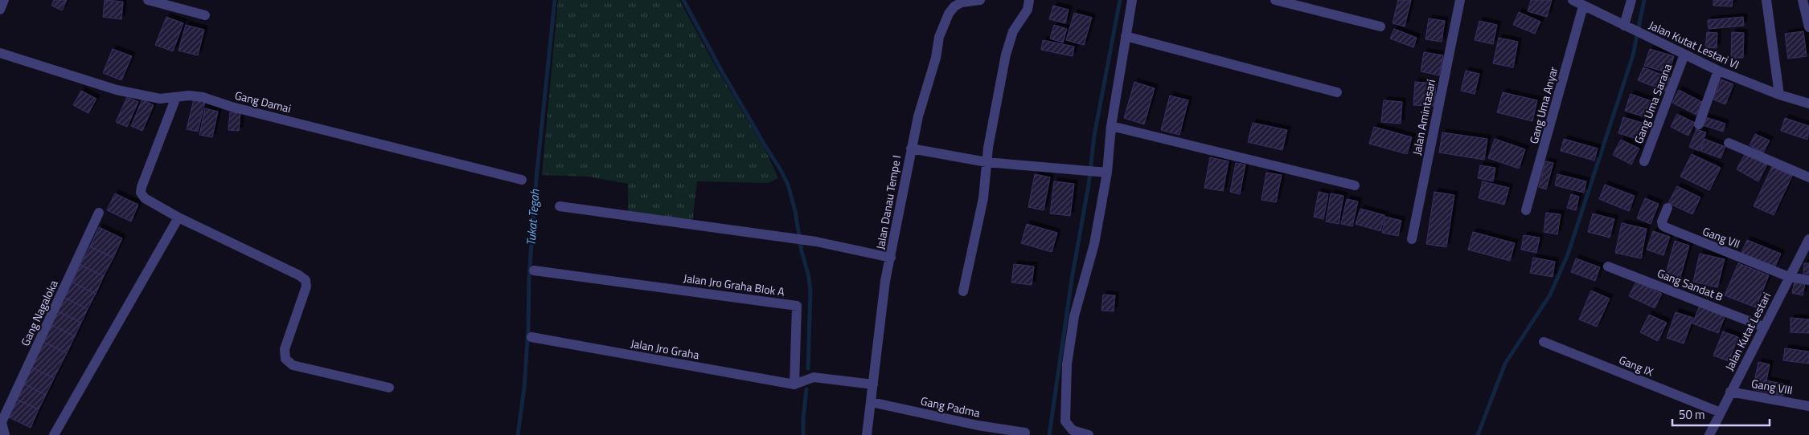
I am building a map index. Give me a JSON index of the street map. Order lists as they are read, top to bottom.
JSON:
{
  "streets": {
    "street": [
      "Jalan Kutat Lestari VI",
      "Gang Damai",
      "Gang Uma Sarana",
      "Gang Uma Anyar",
      "Jalan Amintasari",
      "Jalan Danau Tempe I",
      "Gang VII",
      "Jalan Jro Graha Blok A",
      "Gang Sandat 8",
      "Gang Nagaloka",
      "Jalan Kutat Lestari",
      "Jalan Jro Graha",
      "Gang IX",
      "Gang VIII",
      "Gang Padma"
    ]
  },
  "crossings": [
    ["Jalan Kutat Lestari VI", "Gang Uma Sarana"],
    ["Jalan Kutat Lestari VI", "Gang Uma Anyar"],
    ["Jalan Danau Tempe I", "Gang Padma"],
    ["Gang VII", "Jalan Kutat Lestari"],
    ["Jalan Jro Graha Blok A", "Jalan Jro Graha"],
    ["Gang Sandat 8", "Jalan Kutat Lestari"],
    ["Jalan Kutat Lestari", "Gang IX"],
    ["Jalan Kutat Lestari", "Gang VIII"]
  ],
  "water": ["Tukat Tegah"],
  "scale_bar": "50 m"
}
